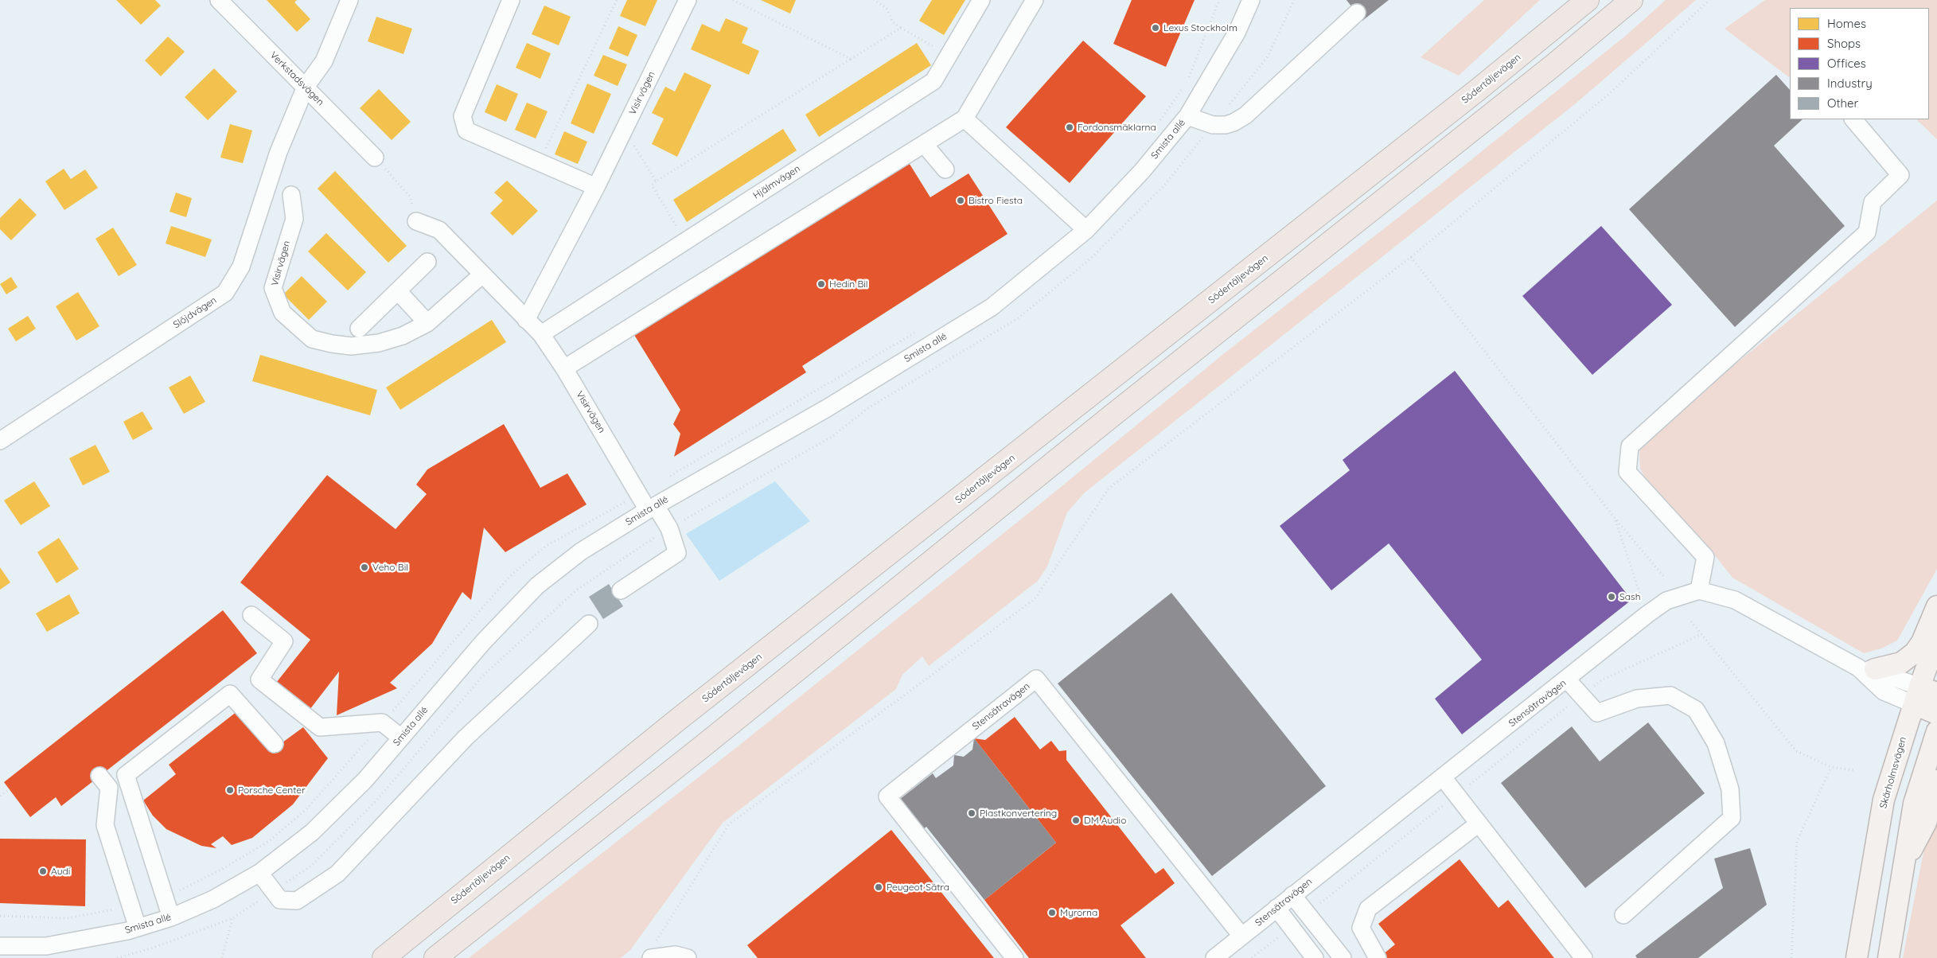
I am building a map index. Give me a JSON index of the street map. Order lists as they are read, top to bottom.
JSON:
{
  "streets": {
    "highway": ["Södertäljevägen"],
    "main road": ["Skärholmsvägen"],
    "street": [
      "Verkstadsvägen",
      "Visirvägen",
      "Smista allé",
      "Hjälmvägen",
      "Slöjdvägen",
      "Stensätravägen"
    ]
  },
  "crossings": [
    ["Verkstadsvägen", "Slöjdvägen"],
    ["Visirvägen", "Smista allé"],
    ["Visirvägen", "Hjälmvägen"]
  ],
  "places": [
    "Lexus Stockholm",
    "Fordonsmäklarna",
    "Bistro Fiesta",
    "Hedin Bil",
    "Veho Bil",
    "Sash",
    "Porsche Center",
    "Plastkonvertering",
    "DM Audio",
    "Audi",
    "Peugeot Sätra",
    "Myrorna"
  ],
  "legend": [
    "Homes",
    "Shops",
    "Offices",
    "Industry",
    "Other"
  ]
}
